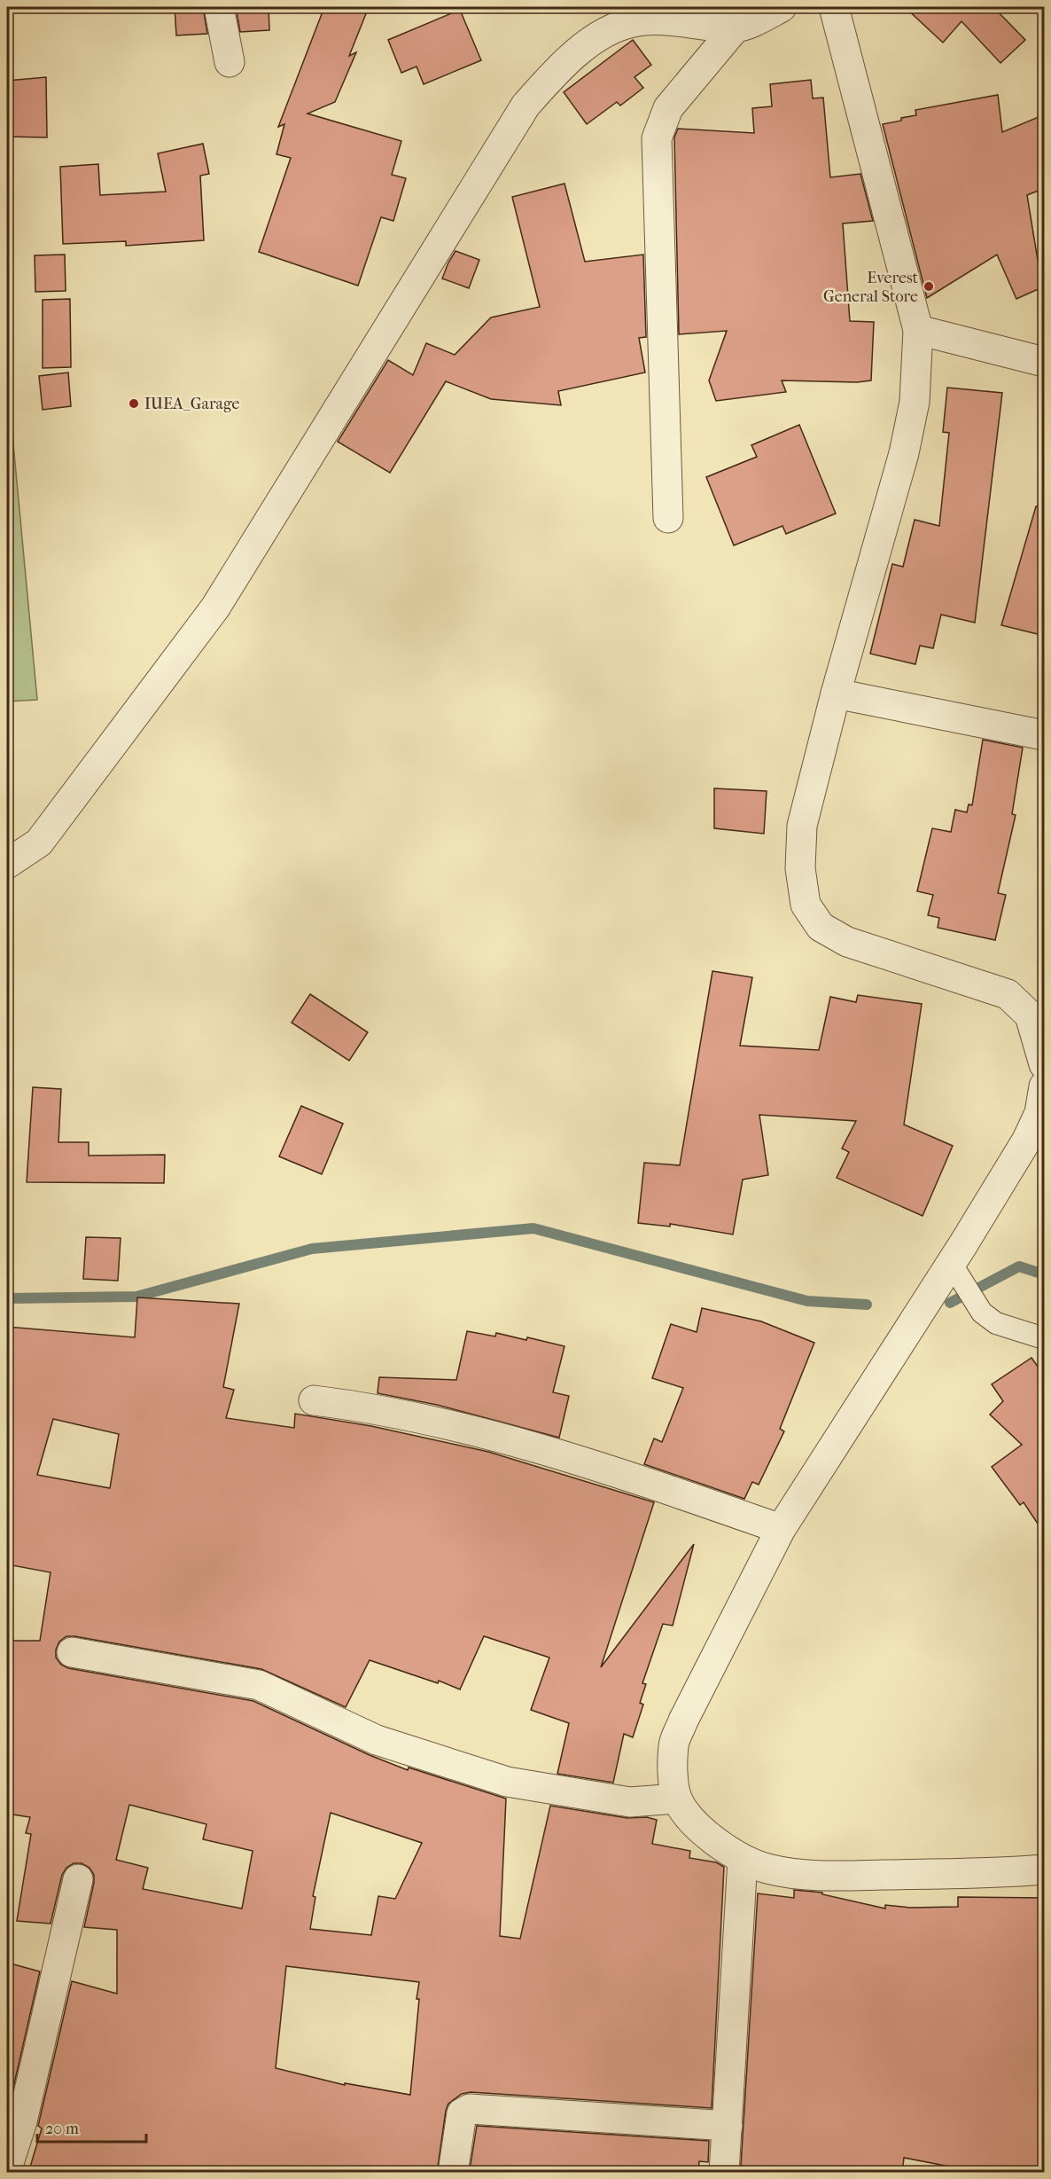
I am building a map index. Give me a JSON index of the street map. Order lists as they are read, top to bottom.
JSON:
{
  "places": ["Everest General Store", "IUEA_Garage"],
  "scale_bar": "20 m"
}
